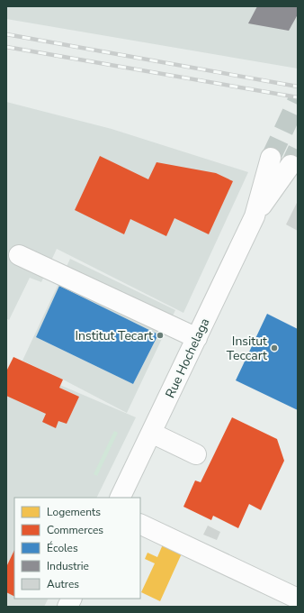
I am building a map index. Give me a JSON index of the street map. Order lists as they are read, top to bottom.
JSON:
{
  "streets": {
    "street": ["Rue Hochelaga"]
  },
  "places": ["Institut Tecart", "Insitut Teccart"],
  "legend": [
    "Logements",
    "Commerces",
    "Écoles",
    "Industrie",
    "Autres"
  ]
}
